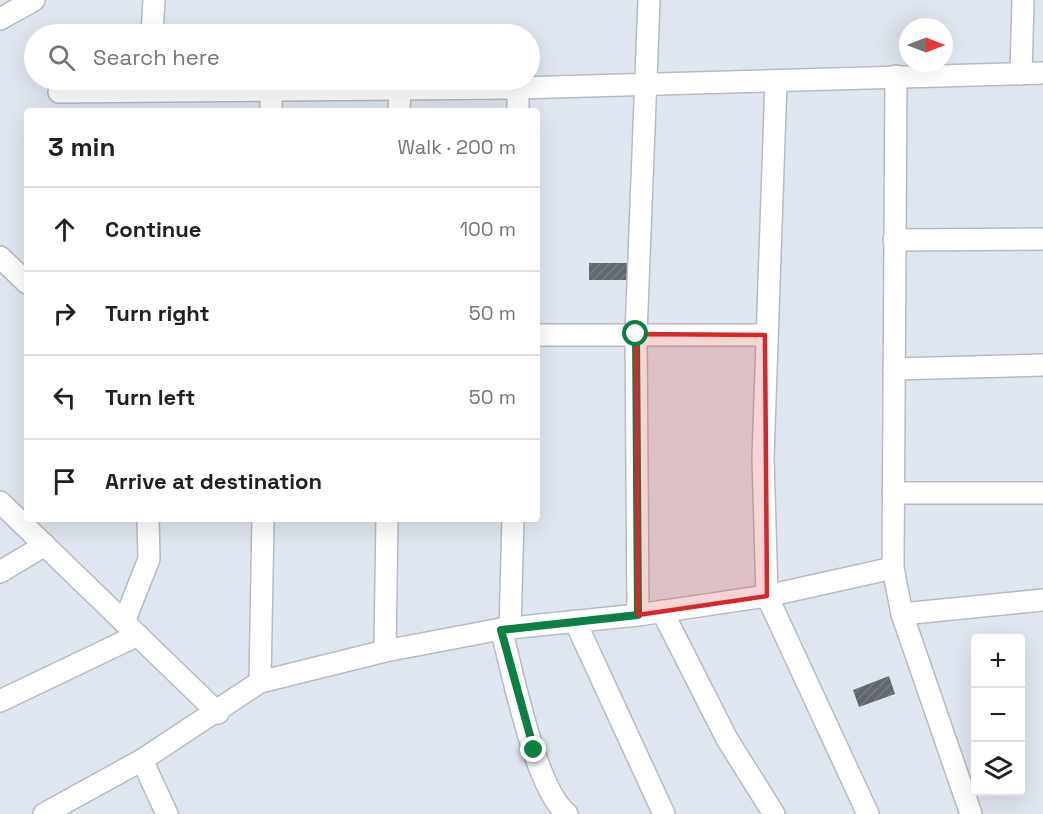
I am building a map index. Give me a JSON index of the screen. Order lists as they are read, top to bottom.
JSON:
{
  "north": "right",
  "page": {
    "search": "Search here",
    "heading": ["3 min", "Walk · 200 m"],
    "list": [
      ["Continue", "100 m"],
      ["Turn right", "50 m"],
      ["Turn left", "50 m"],
      "Arrive at destination"
    ],
    "map_buttons": ["+", "−"]
  }
}
